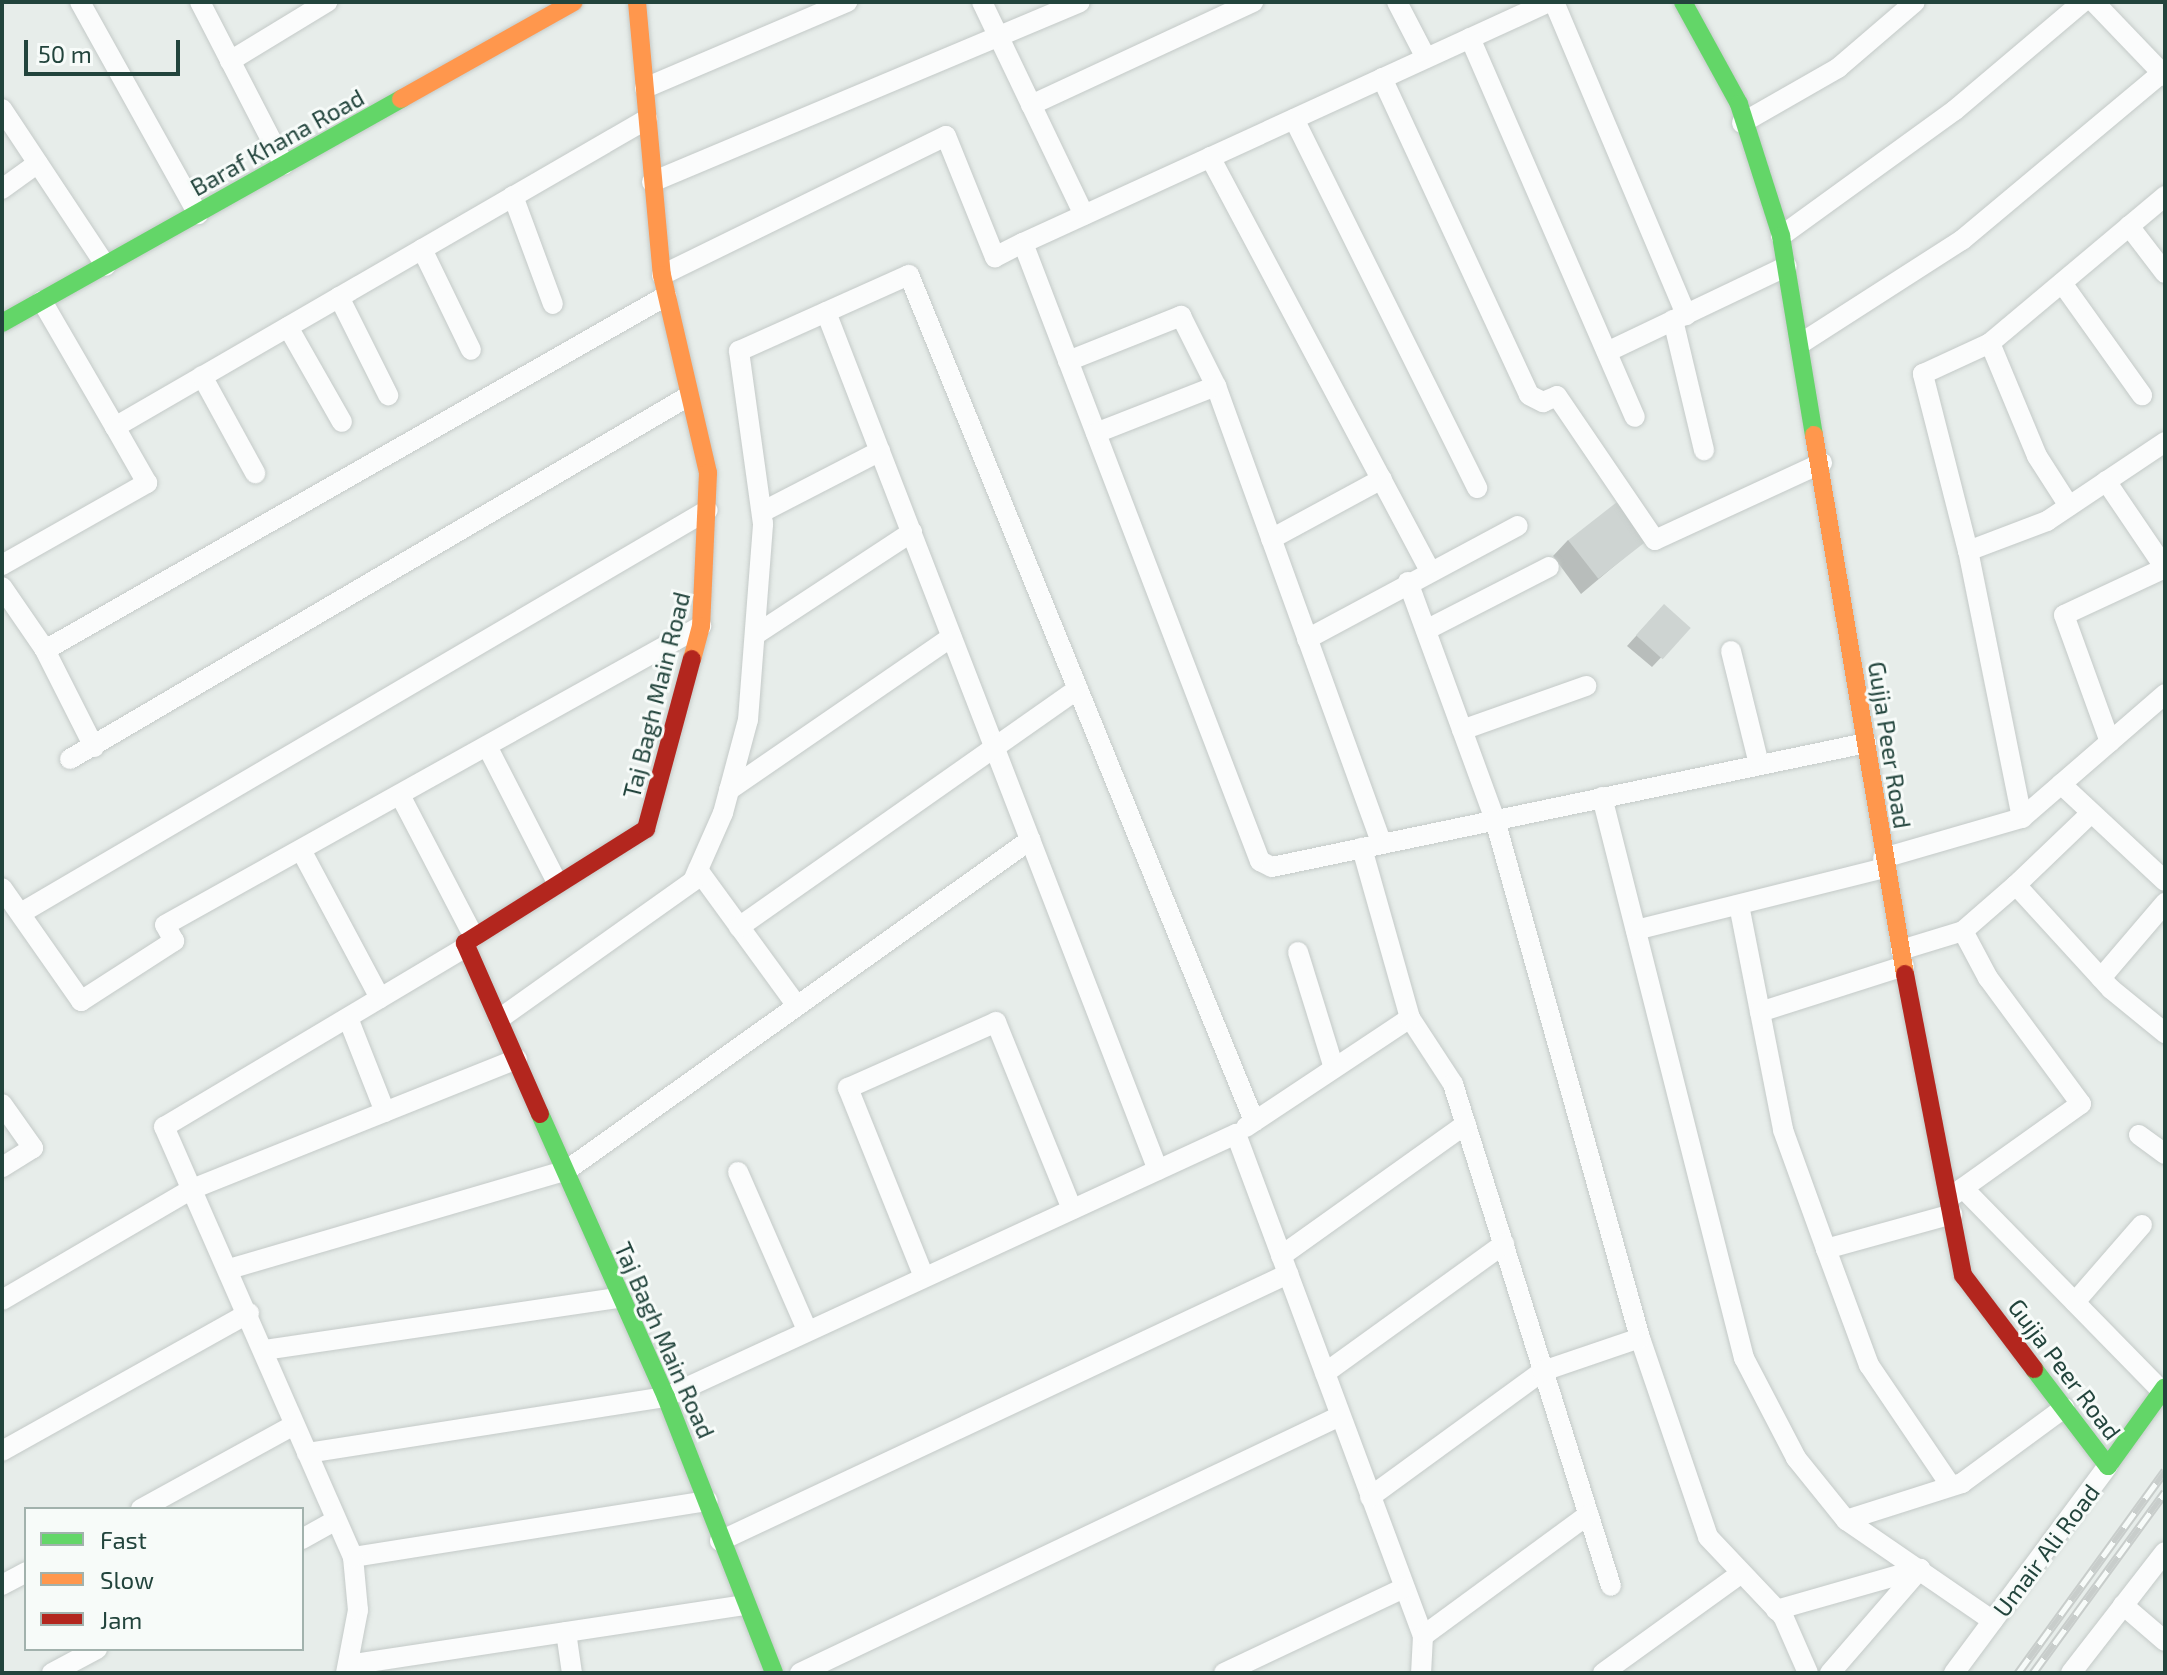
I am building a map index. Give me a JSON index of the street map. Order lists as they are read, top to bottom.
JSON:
{
  "streets": {
    "street": [
      "Baraf Khana Road",
      "Taj Bagh Main Road",
      "Gujja Peer Road",
      "Umair Ali Road"
    ]
  },
  "crossings": [
    ["Gujja Peer Road", "Umair Ali Road"]
  ],
  "legend": ["Fast", "Slow", "Jam"],
  "scale_bar": "50 m"
}
